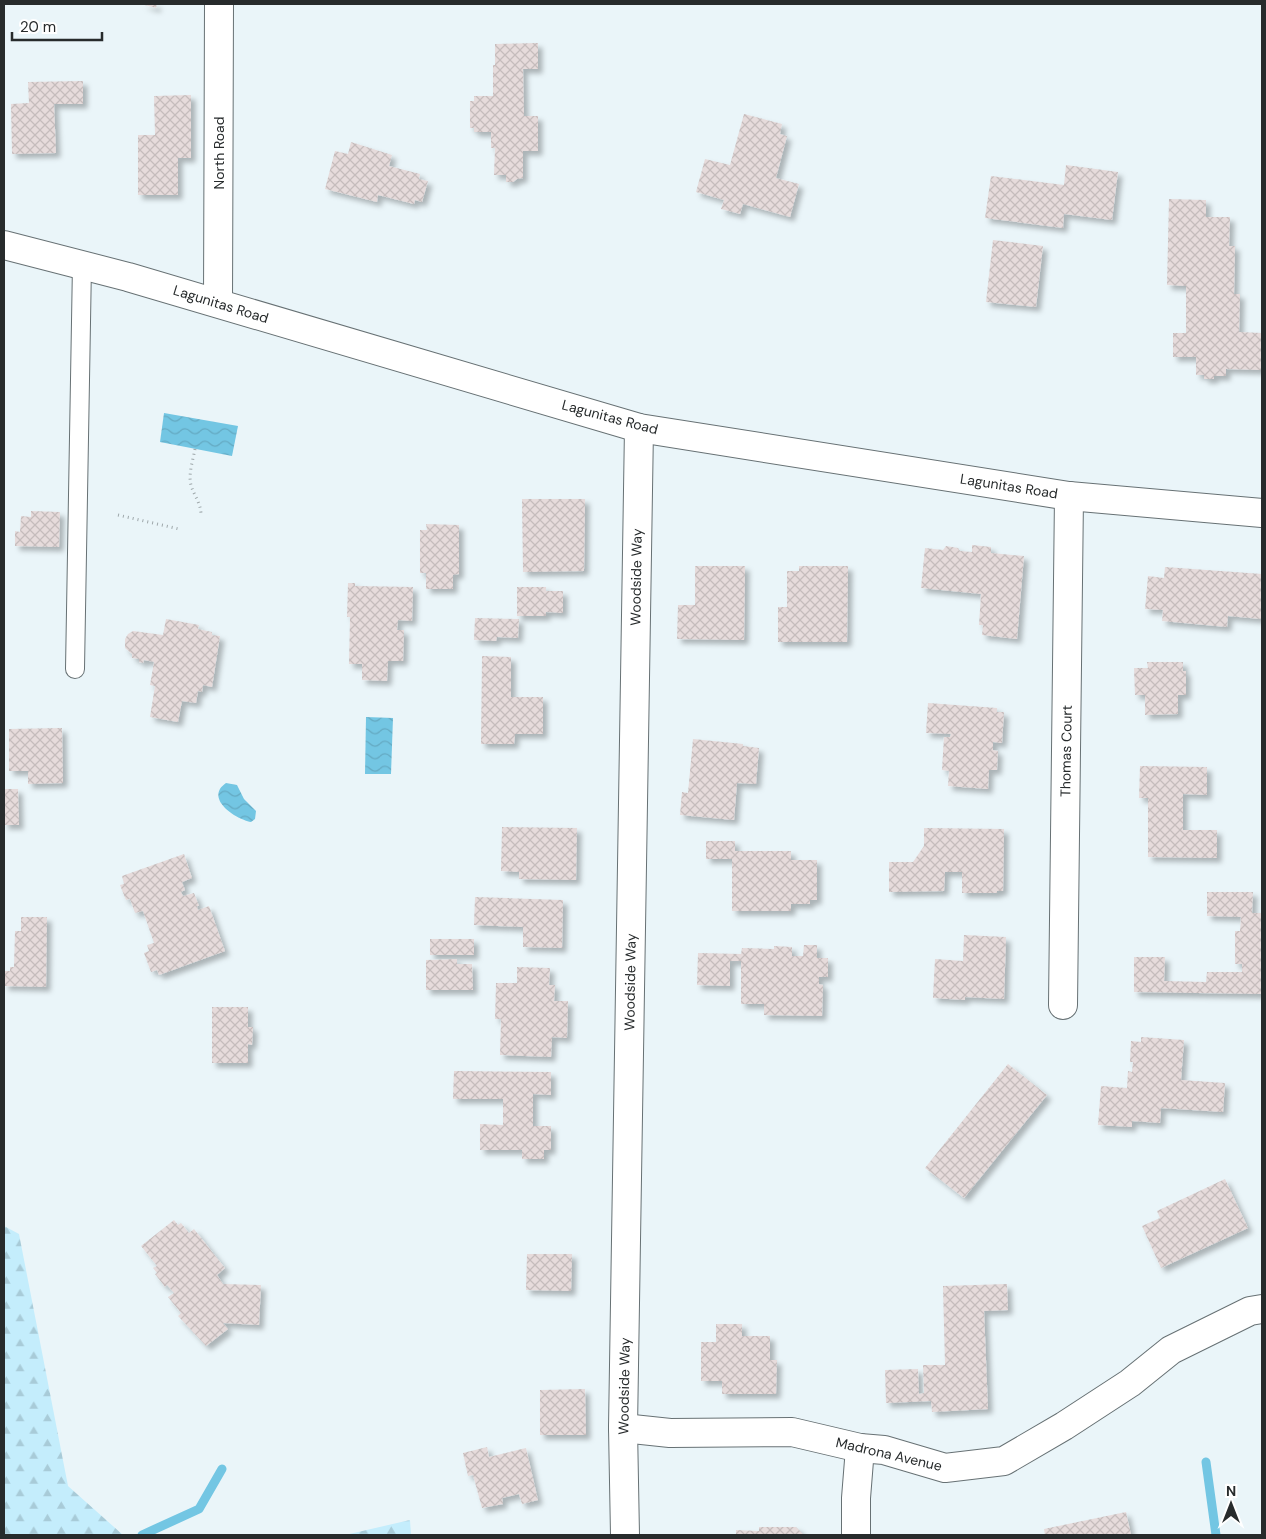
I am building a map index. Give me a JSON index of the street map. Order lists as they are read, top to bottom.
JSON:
{
  "streets": {
    "street": [
      "North Road",
      "Lagunitas Road",
      "Woodside Way",
      "Thomas Court",
      "Madrona Avenue"
    ]
  },
  "crossings": [
    ["North Road", "Lagunitas Road"],
    ["Lagunitas Road", "Woodside Way"],
    ["Lagunitas Road", "Thomas Court"],
    ["Woodside Way", "Madrona Avenue"]
  ],
  "scale_bar": "20 m",
  "north": "top"
}
